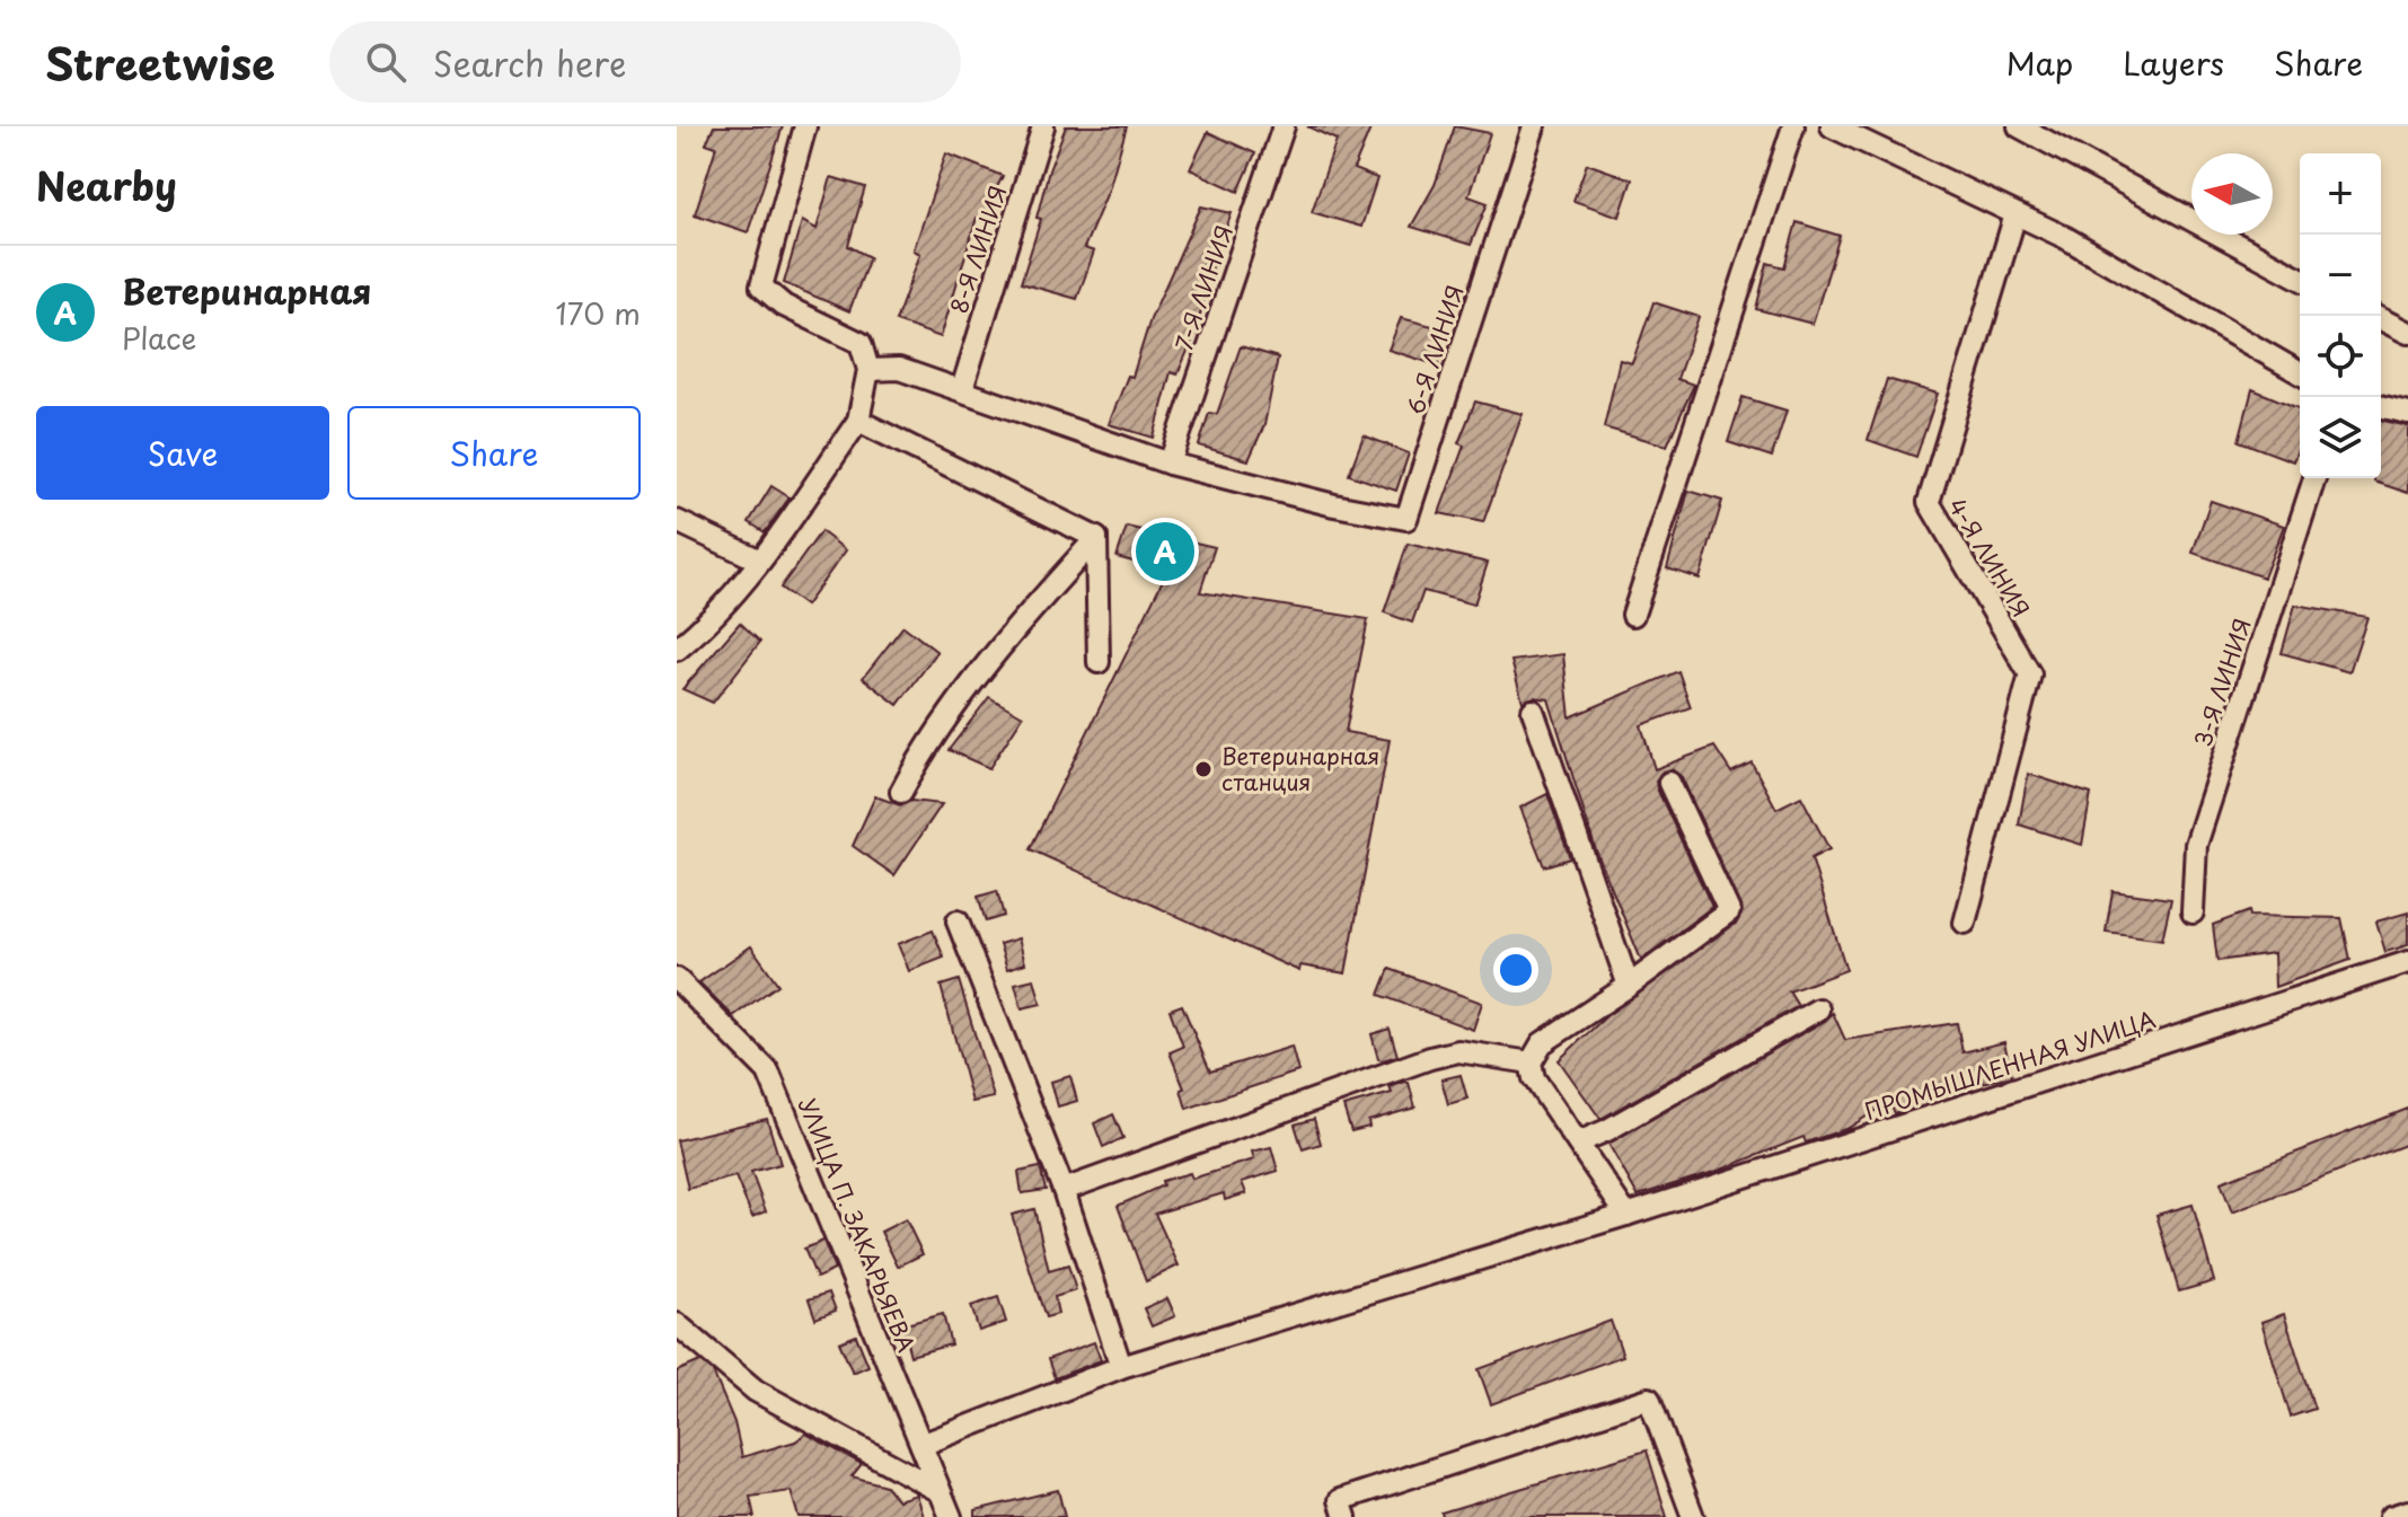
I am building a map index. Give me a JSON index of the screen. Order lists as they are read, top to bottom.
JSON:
{
  "streets": {
    "street": [
      "8-Я ЛИНИЯ",
      "7-Я ЛИНИЯ",
      "6-Я ЛИНИЯ",
      "4-Я ЛИНИЯ",
      "3-Я ЛИНИЯ",
      "ПРОМЫШЛЕННАЯ УЛИЦА",
      "УЛИЦА П. ЗАКАРЬЯЕВА"
    ]
  },
  "crossings": [
    ["7-Я ЛИНИЯ", "6-Я ЛИНИЯ"],
    ["ПРОМЫШЛЕННАЯ УЛИЦА", "УЛИЦА П. ЗАКАРЬЯЕВА"]
  ],
  "places": ["Ветеринарная станция"],
  "north": "left",
  "page": {
    "header": "Streetwise",
    "search": "Search here",
    "nav": ["Map", "Layers", "Share"],
    "heading": "Nearby",
    "map_buttons": ["+", "−"],
    "list": [
      {
        "mark": "A",
        "name": "Ветеринарная",
        "note": "Place",
        "value": "170 m"
      }
    ],
    "buttons": ["Save", "Share"],
    "pins": "A"
  }
}
